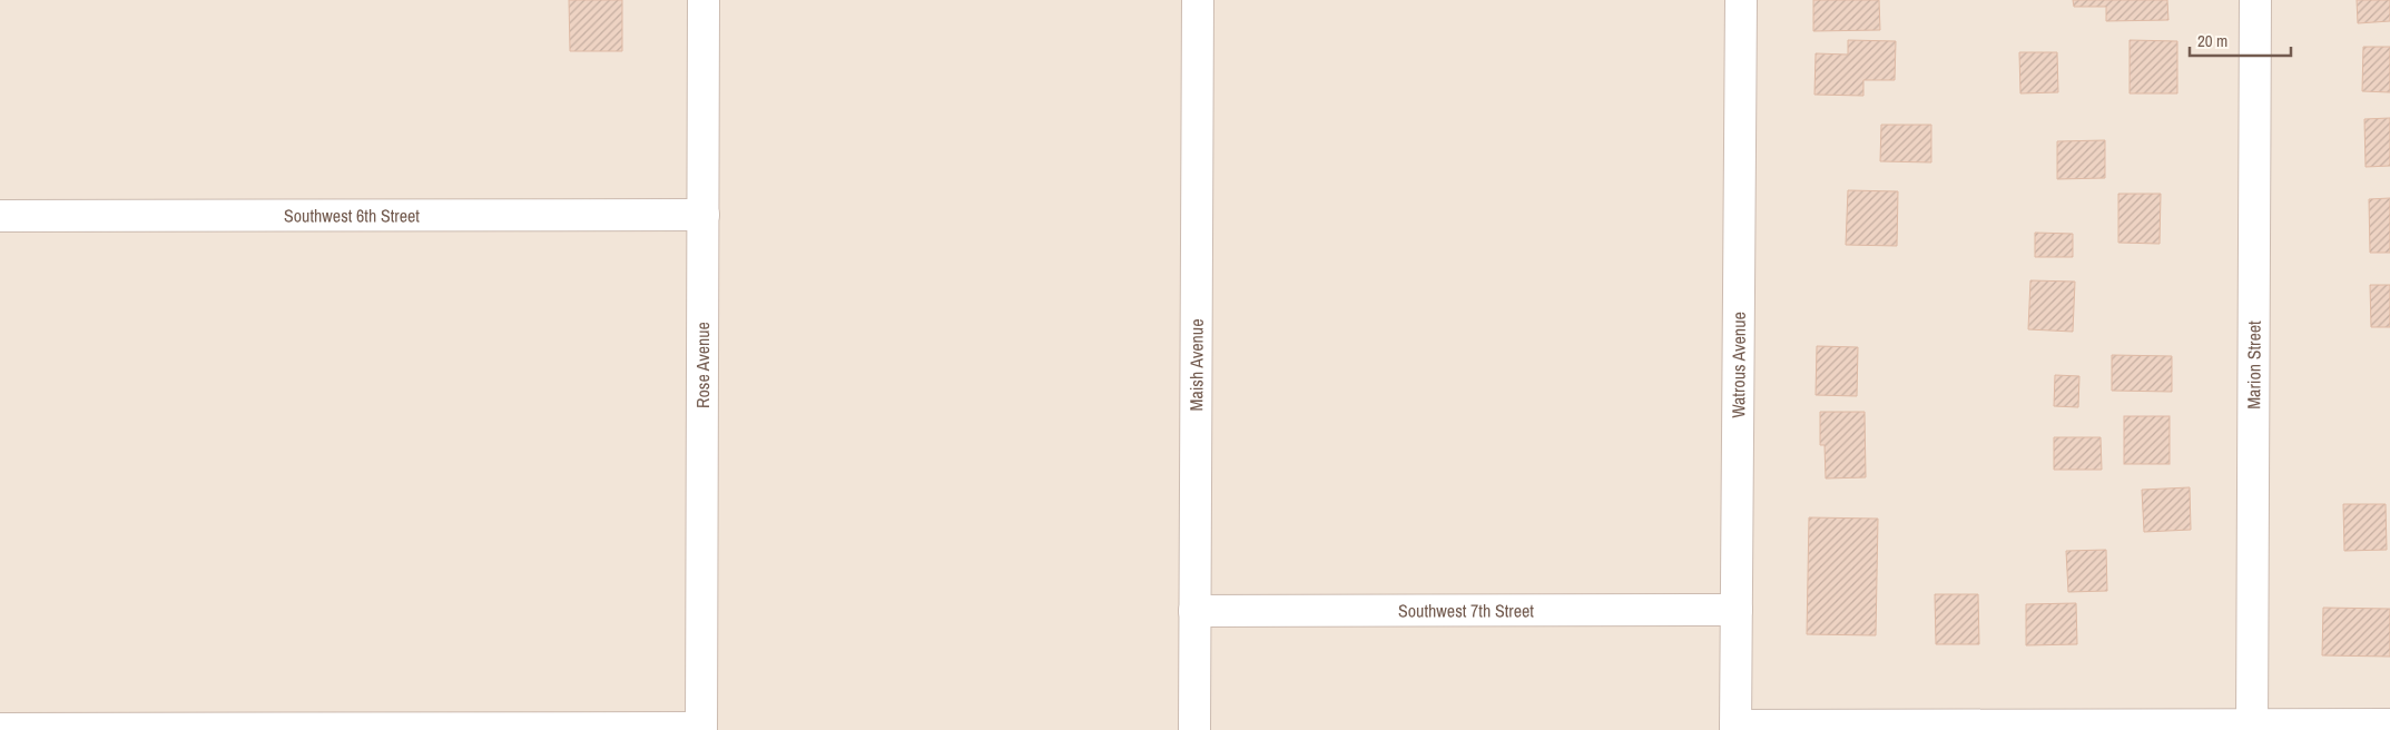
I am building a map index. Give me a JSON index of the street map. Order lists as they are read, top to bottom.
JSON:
{
  "streets": {
    "street": [
      "Southwest 6th Street",
      "Rose Avenue",
      "Maish Avenue",
      "Watrous Avenue",
      "Marion Street",
      "Southwest 7th Street"
    ]
  },
  "crossings": [
    ["Southwest 6th Street", "Rose Avenue"],
    ["Maish Avenue", "Southwest 7th Street"],
    ["Watrous Avenue", "Southwest 7th Street"]
  ],
  "scale_bar": "20 m"
}
